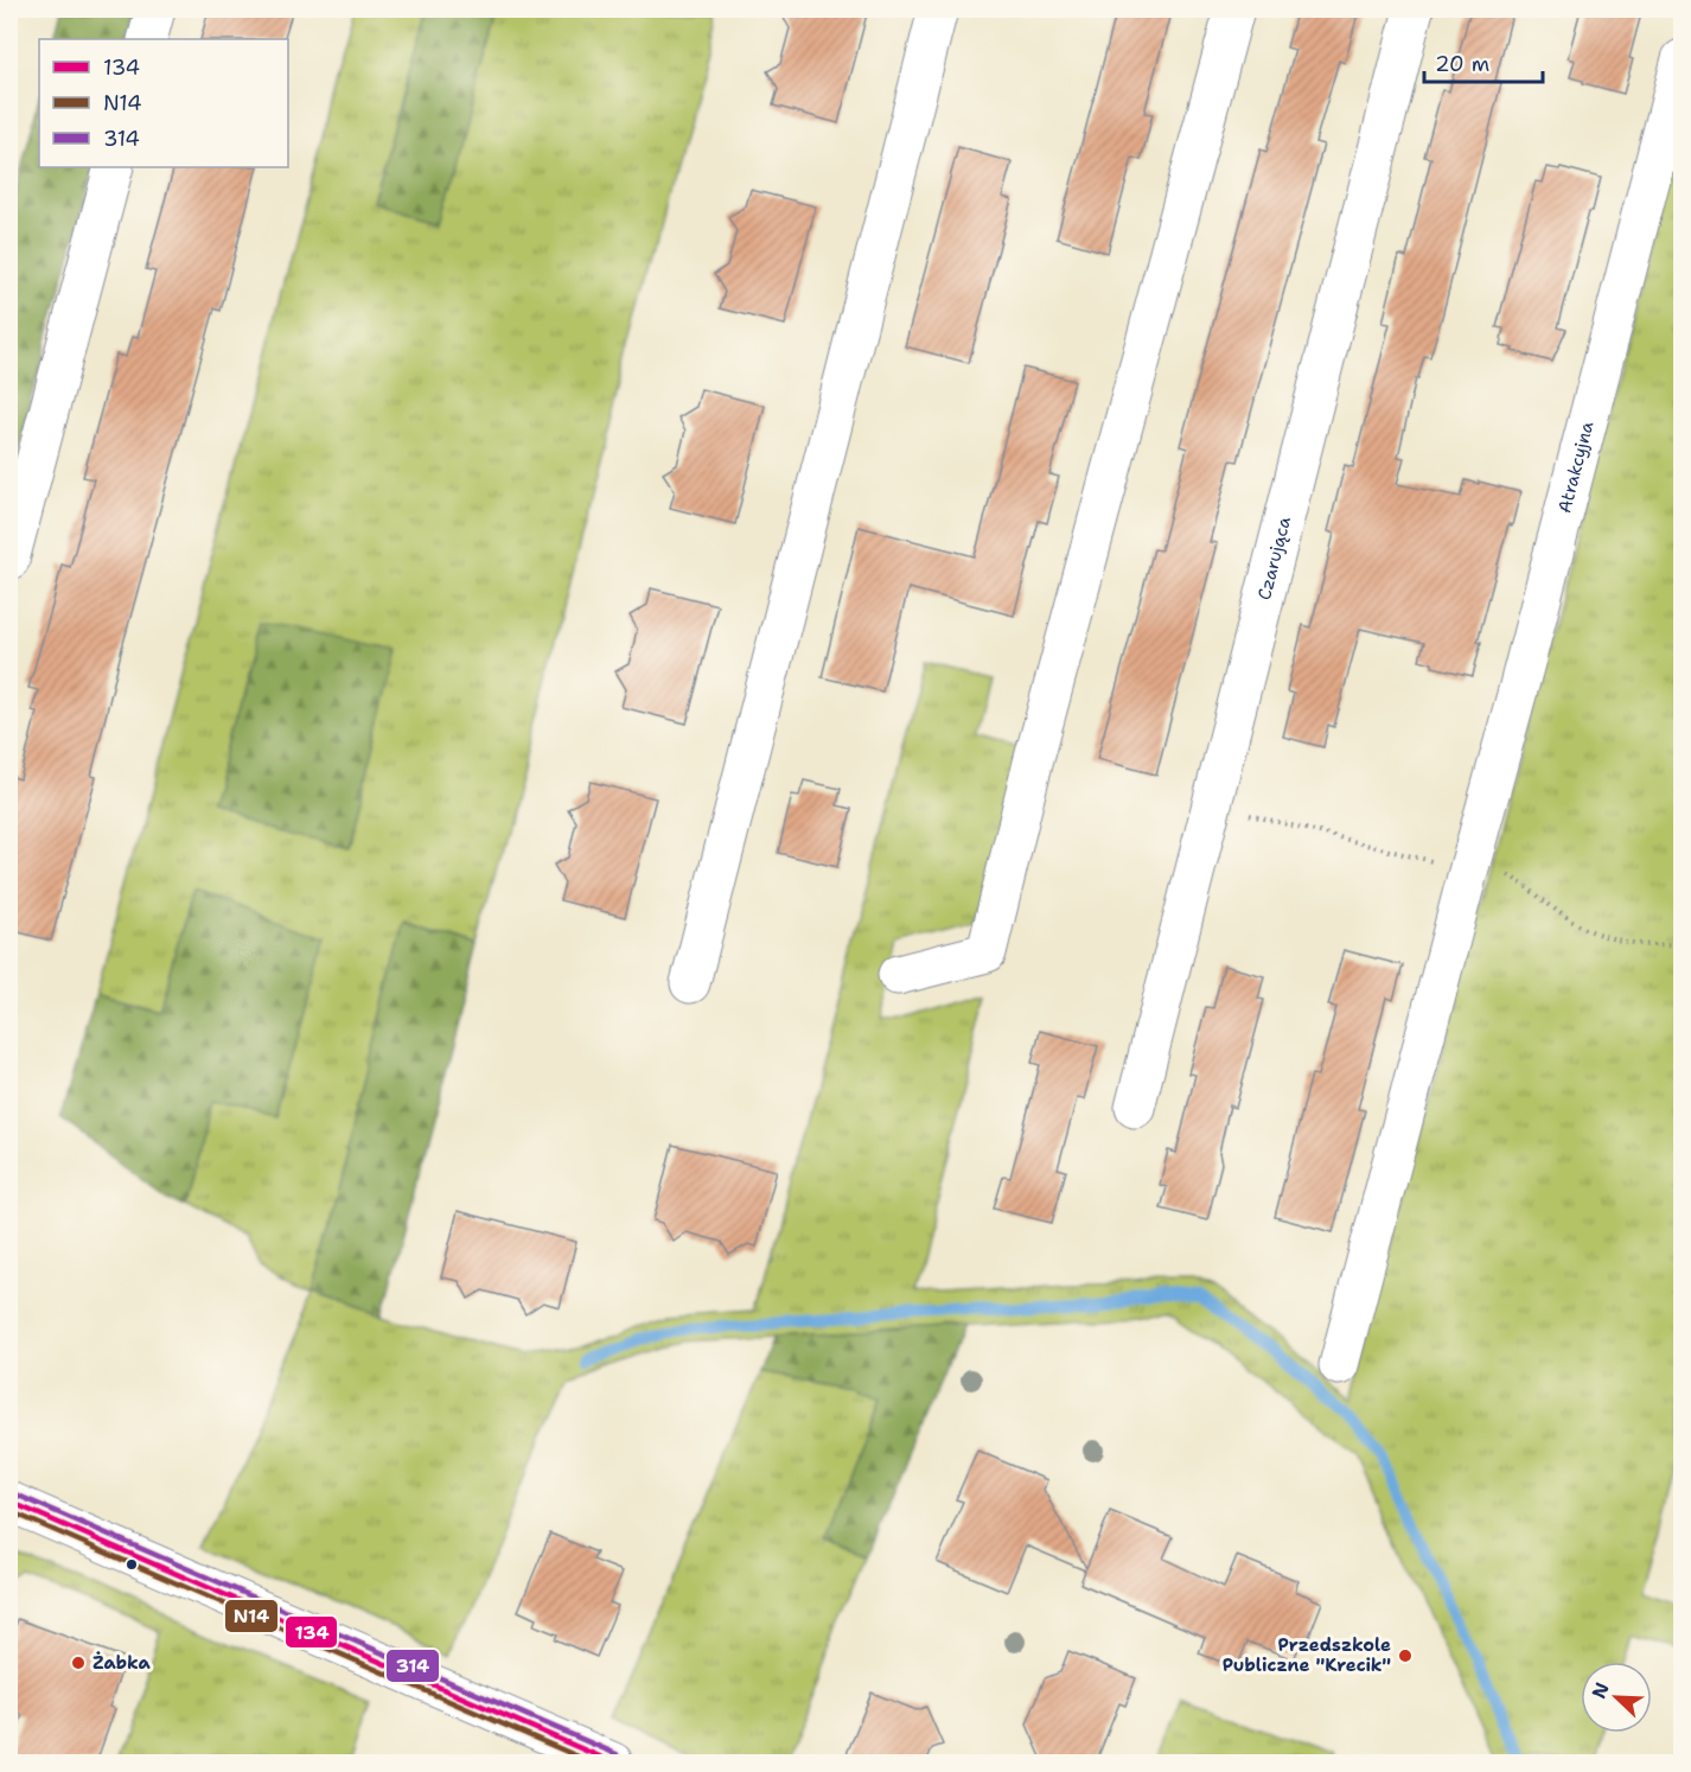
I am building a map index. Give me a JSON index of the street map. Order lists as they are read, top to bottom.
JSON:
{
  "streets": {
    "street": ["Atrakcyjna", "Czarująca"]
  },
  "places": ["Przedszkole Publiczne \"Krecik\"", "Żabka"],
  "lines": ["transit line 314", "transit line 134", "transit line N14"],
  "legend": ["134", "N14", "314"],
  "scale_bar": "20 m",
  "north": "top left"
}
